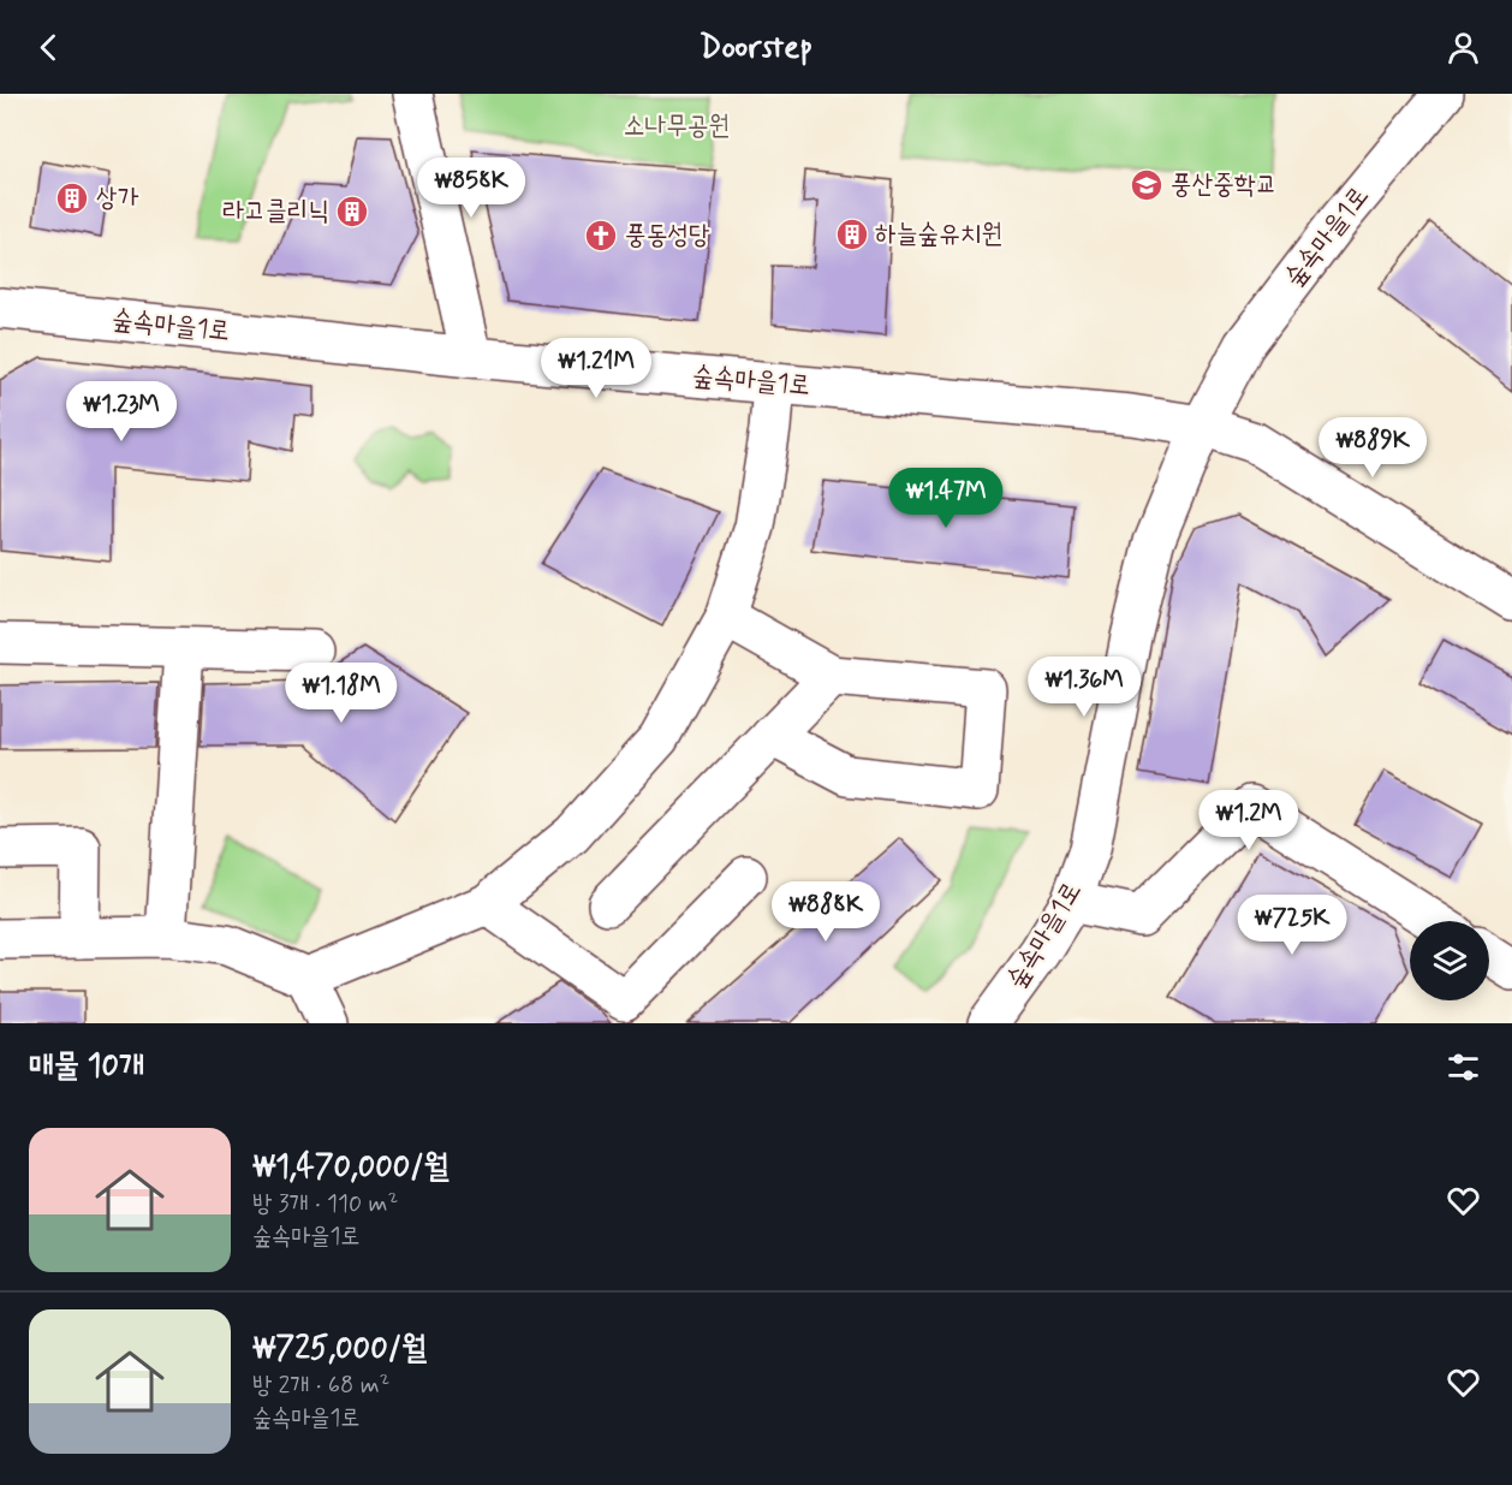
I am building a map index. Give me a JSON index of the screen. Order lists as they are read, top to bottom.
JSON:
{
  "streets": {
    "street": ["숲속마을1로"]
  },
  "parks": ["소나무공원"],
  "places": {
    "school or university": ["풍산중학교"],
    "building": ["상가", "라고클리닉", "하늘숲유치원"],
    "church": ["풍동성당"]
  },
  "page": {
    "header": "Doorstep",
    "price": [
      "₩858K",
      "₩1.21M",
      "₩1.23M",
      "₩889K",
      "₩1.47M",
      "₩1.36M",
      "₩1.18M",
      "₩1.2M",
      "₩888K",
      "₩725K"
    ],
    "heading": "매물 10개",
    "list": [
      {
        "name": "₩1,470,000/월",
        "note": "방 3개 · 110 m² · 숲속마을1로"
      },
      {
        "name": "₩725,000/월",
        "note": "방 2개 · 68 m² · 숲속마을1로"
      }
    ]
  }
}
